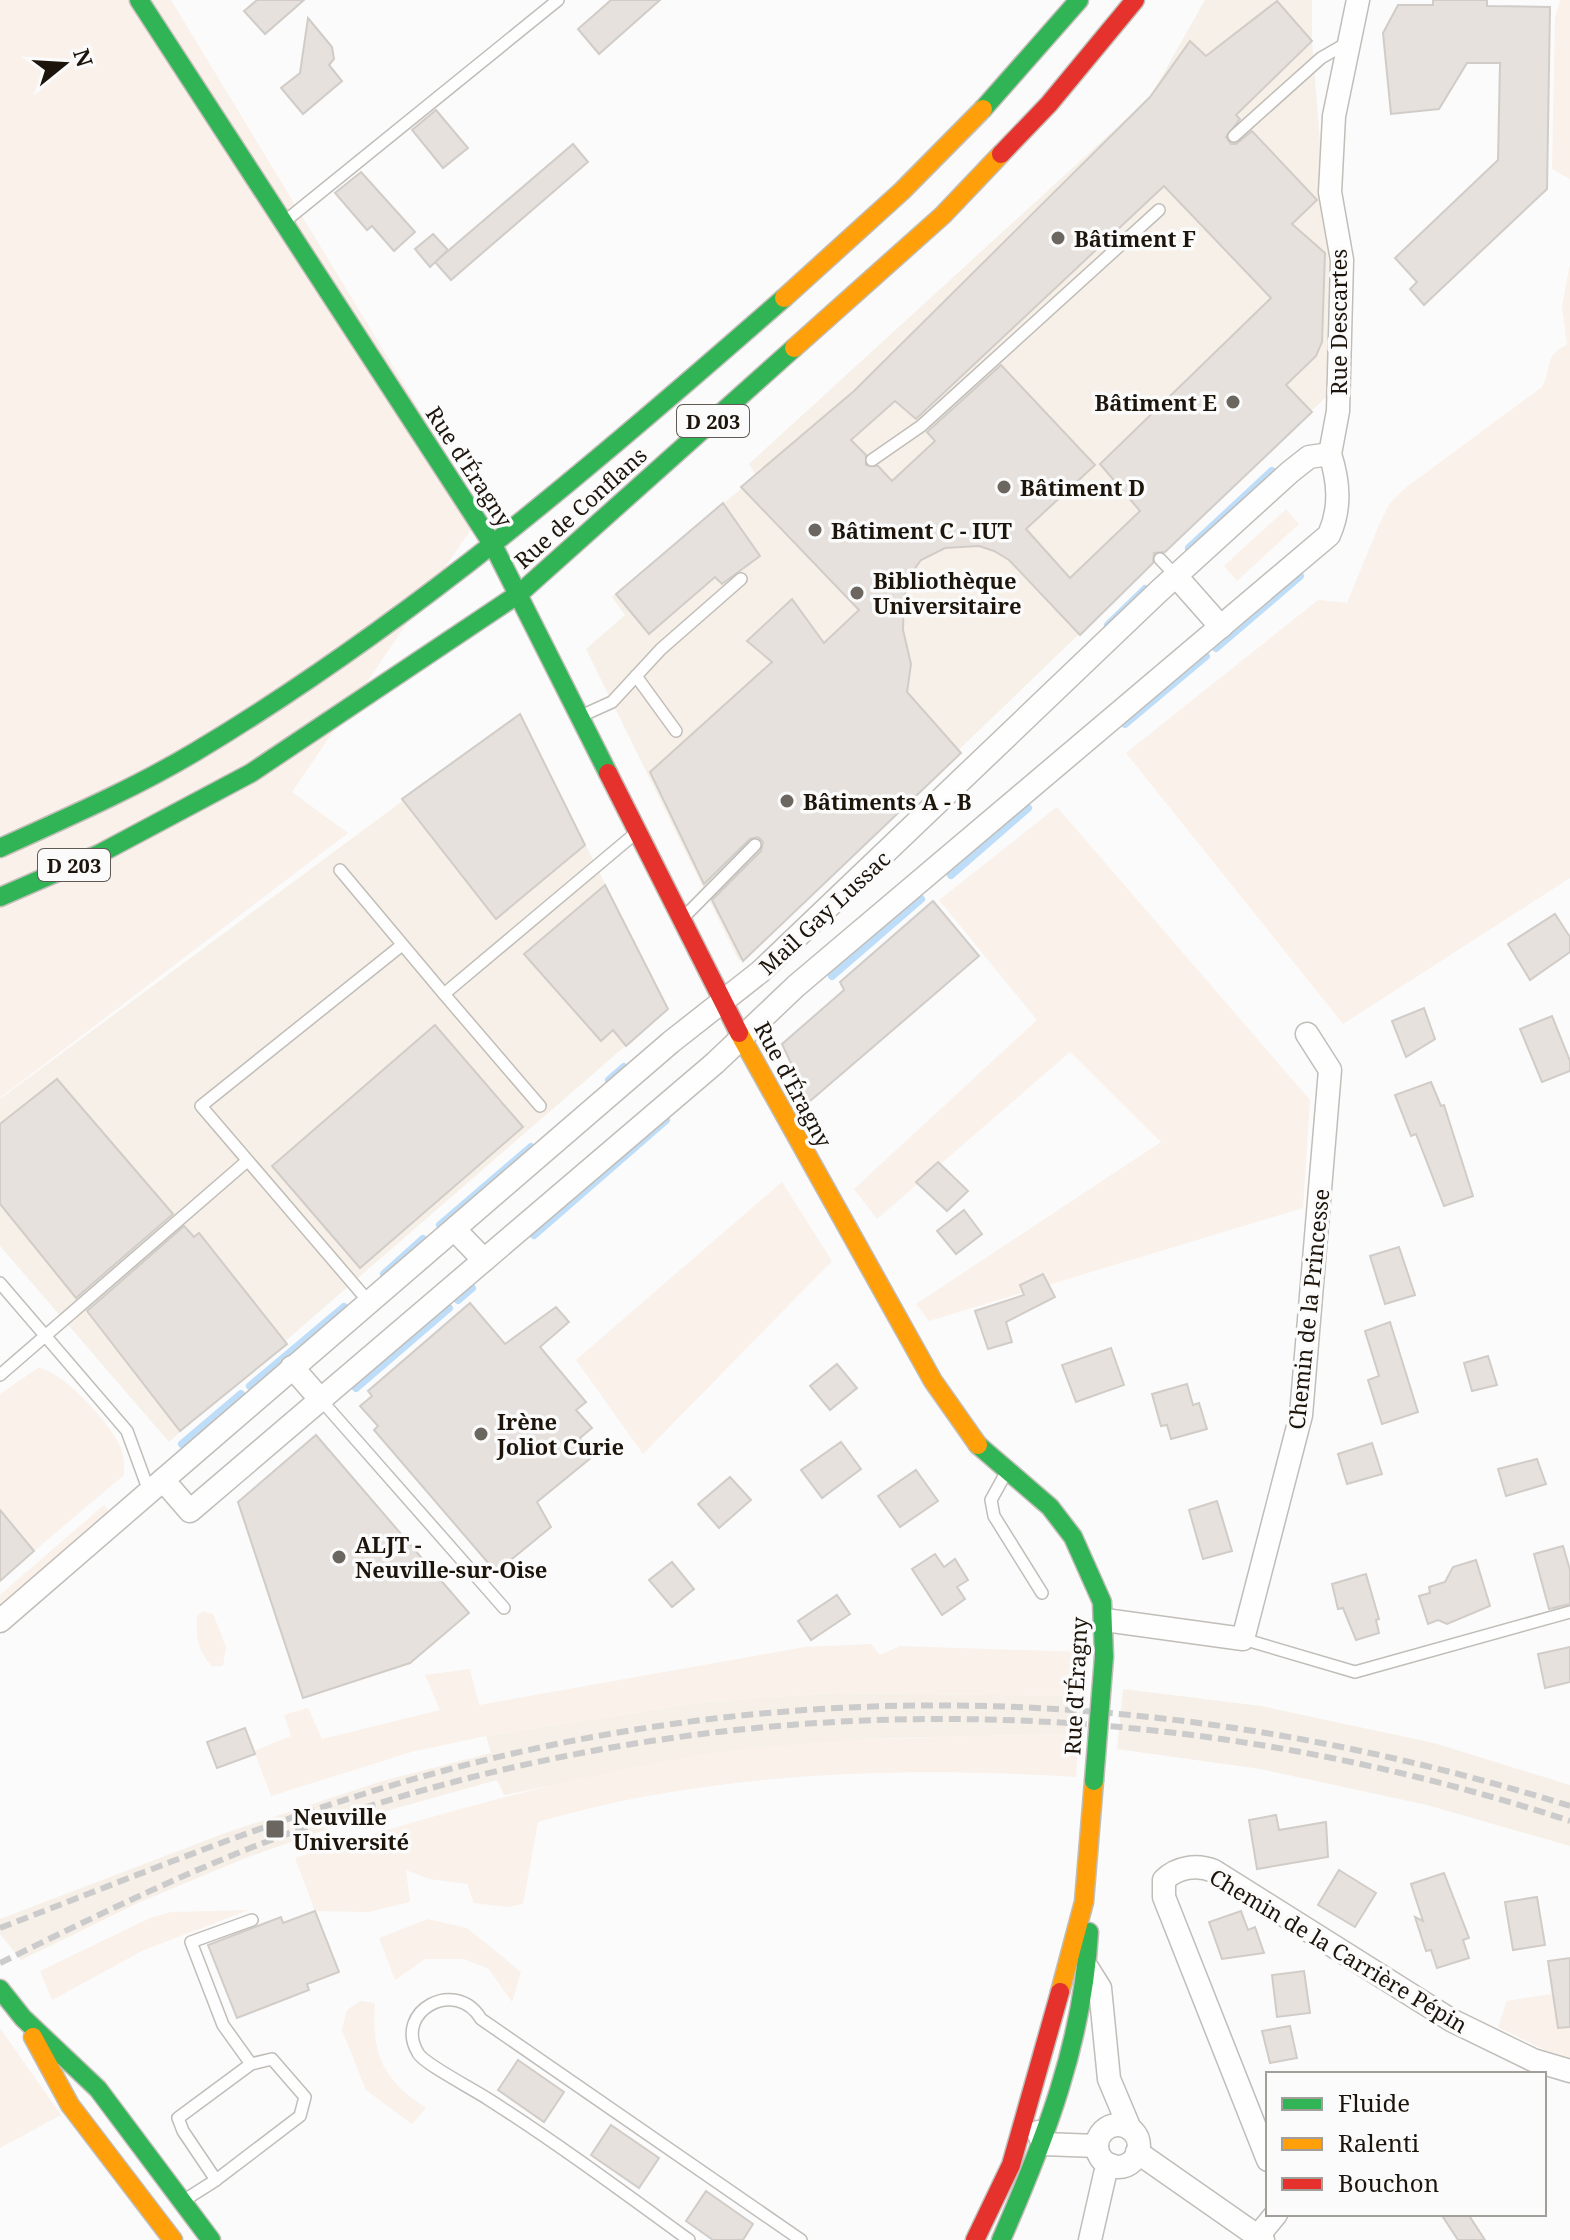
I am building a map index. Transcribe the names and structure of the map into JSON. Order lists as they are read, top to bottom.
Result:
{
  "streets": {
    "main road": ["D 203", "Rue d'Éragny", "Rue de Conflans"],
    "street": [
      "Rue Descartes",
      "Mail Gay Lussac",
      "Chemin de la Princesse",
      "Chemin de la Carrière Pépin"
    ]
  },
  "crossings": [
    ["Rue Descartes", "Mail Gay Lussac"],
    ["Rue d'Éragny", "Rue de Conflans"],
    ["Rue d'Éragny", "Mail Gay Lussac"]
  ],
  "places": {
    "other": [
      "Bâtiment F",
      "Bâtiment E",
      "Bâtiment D",
      "Bâtiment C - IUT",
      "Bibliothèque Universitaire",
      "Bâtiments A - B",
      "Irène Joliot Curie",
      "ALJT - Neuville-sur-Oise"
    ],
    "transit": ["Neuville Université"]
  },
  "legend": ["Fluide", "Ralenti", "Bouchon"],
  "north": "right"
}
